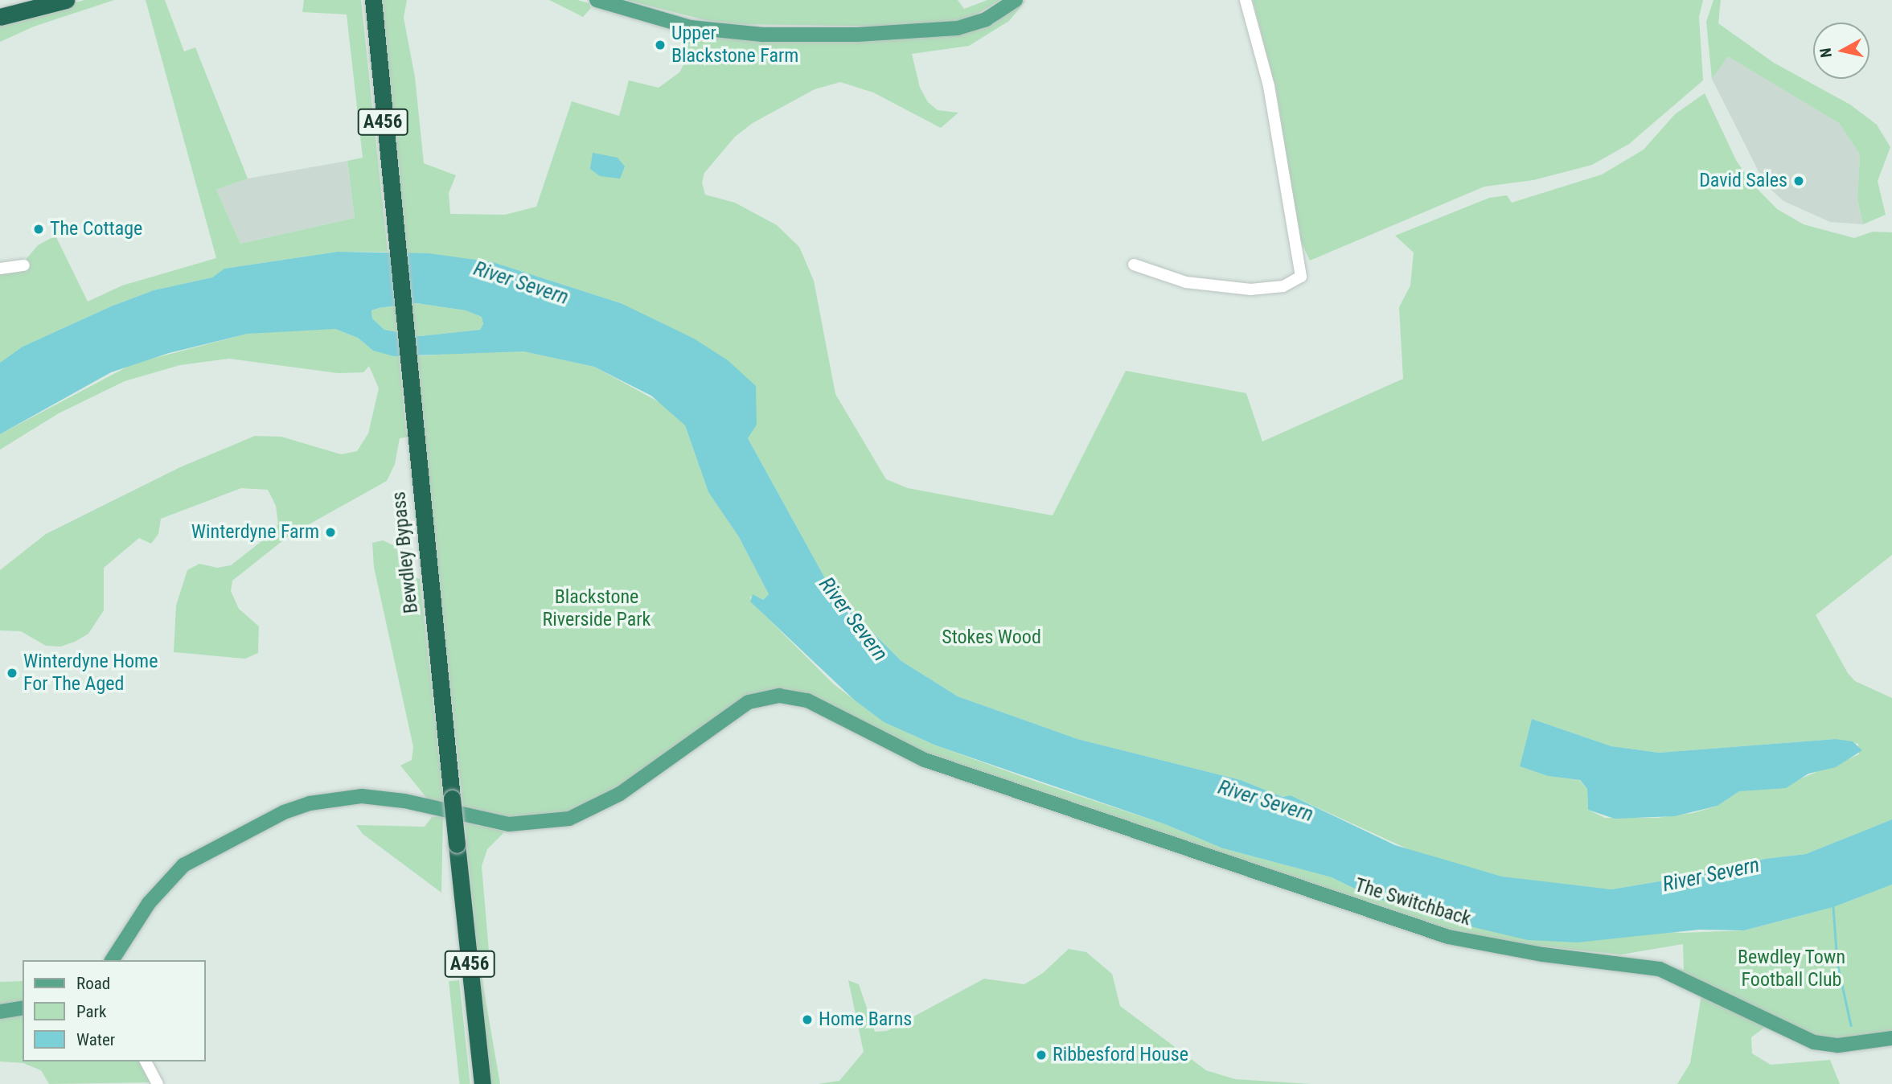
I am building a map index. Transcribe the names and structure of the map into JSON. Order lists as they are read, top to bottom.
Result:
{
  "streets": {
    "highway": ["A456", "Bewdley Bypass"],
    "main road": ["The Switchback"]
  },
  "water": ["River Severn"],
  "parks": ["Blackstone Riverside Park", "Stokes Wood", "Bewdley Town Football Club"],
  "places": [
    "Upper Blackstone Farm",
    "David Sales",
    "The Cottage",
    "Winterdyne Farm",
    "Winterdyne Home For The Aged",
    "Home Barns",
    "Ribbesford House"
  ],
  "legend": ["Road", "Park", "Water"],
  "north": "left"
}
